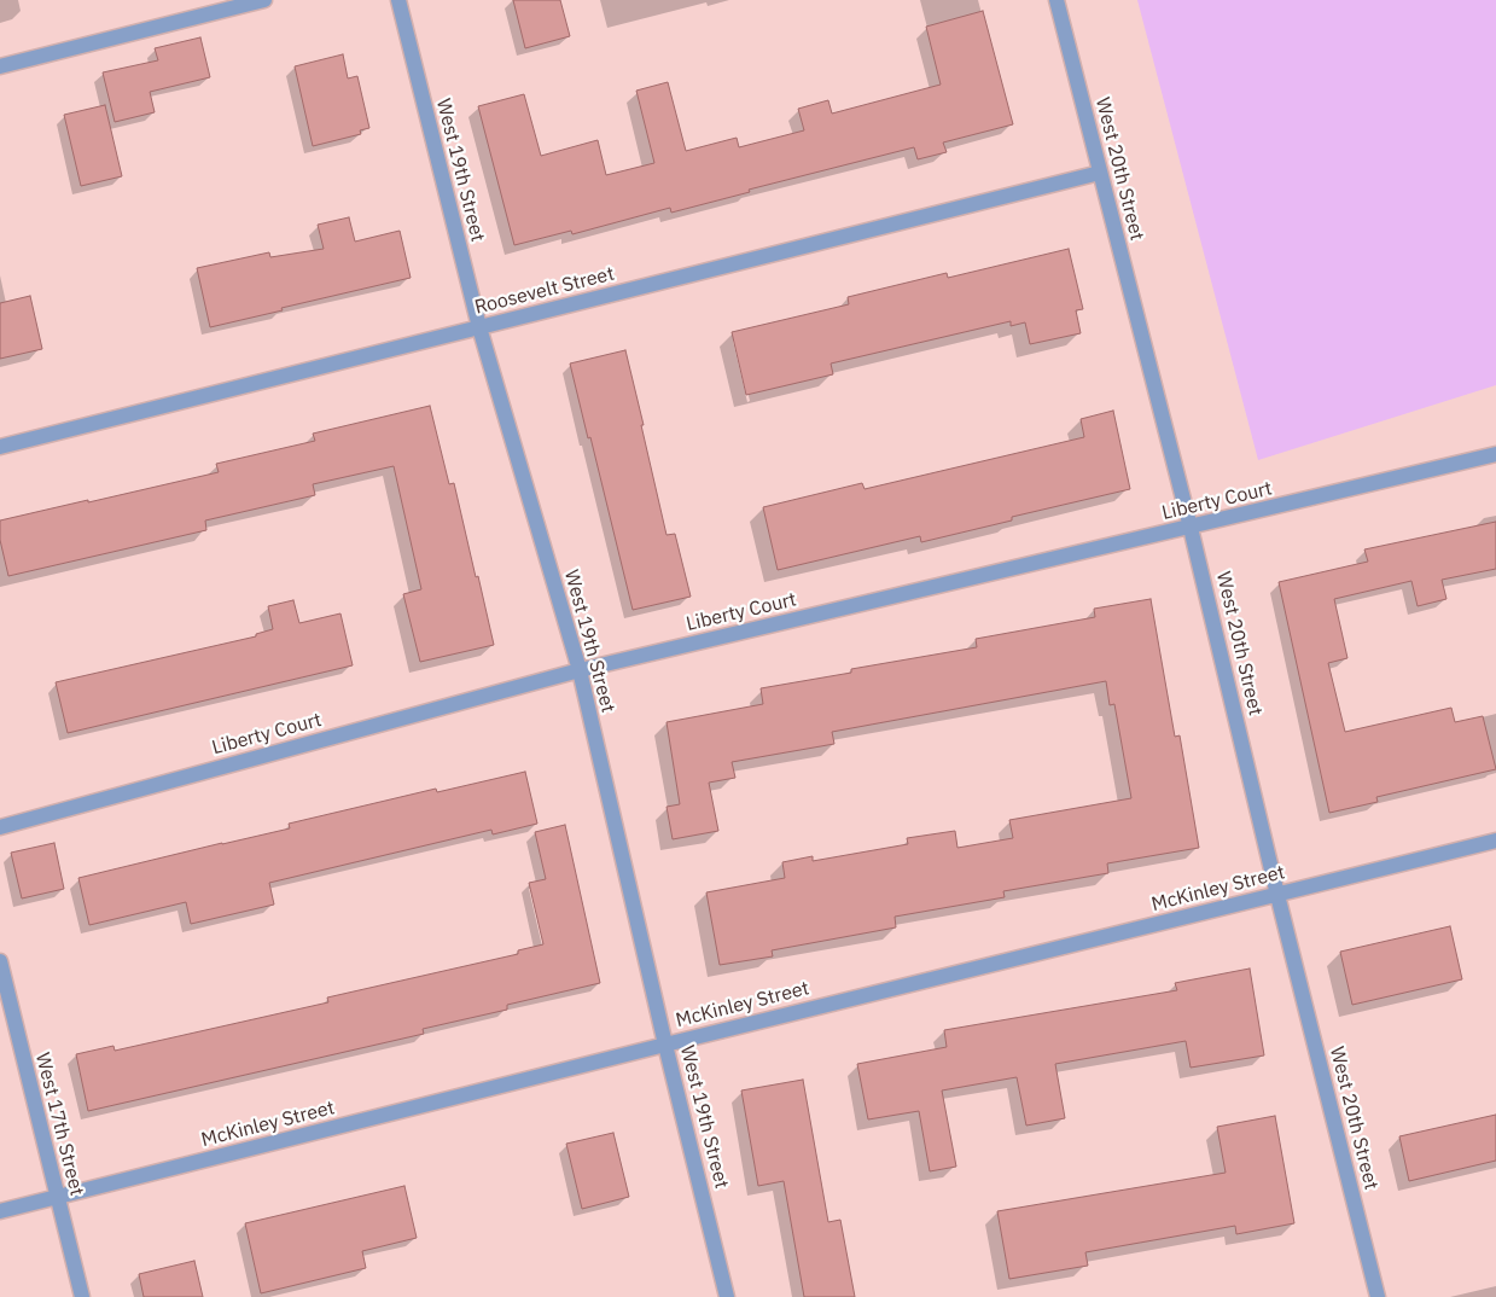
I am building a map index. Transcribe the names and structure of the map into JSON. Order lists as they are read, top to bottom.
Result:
{
  "streets": {
    "street": [
      "West 20th Street",
      "West 19th Street",
      "Roosevelt Street",
      "Liberty Court",
      "McKinley Street",
      "West 17th Street"
    ]
  },
  "crossings": [
    ["West 20th Street", "Roosevelt Street"],
    ["West 20th Street", "Liberty Court"],
    ["West 20th Street", "McKinley Street"],
    ["West 19th Street", "Roosevelt Street"],
    ["West 19th Street", "Liberty Court"],
    ["West 19th Street", "McKinley Street"],
    ["McKinley Street", "West 17th Street"]
  ]
}
